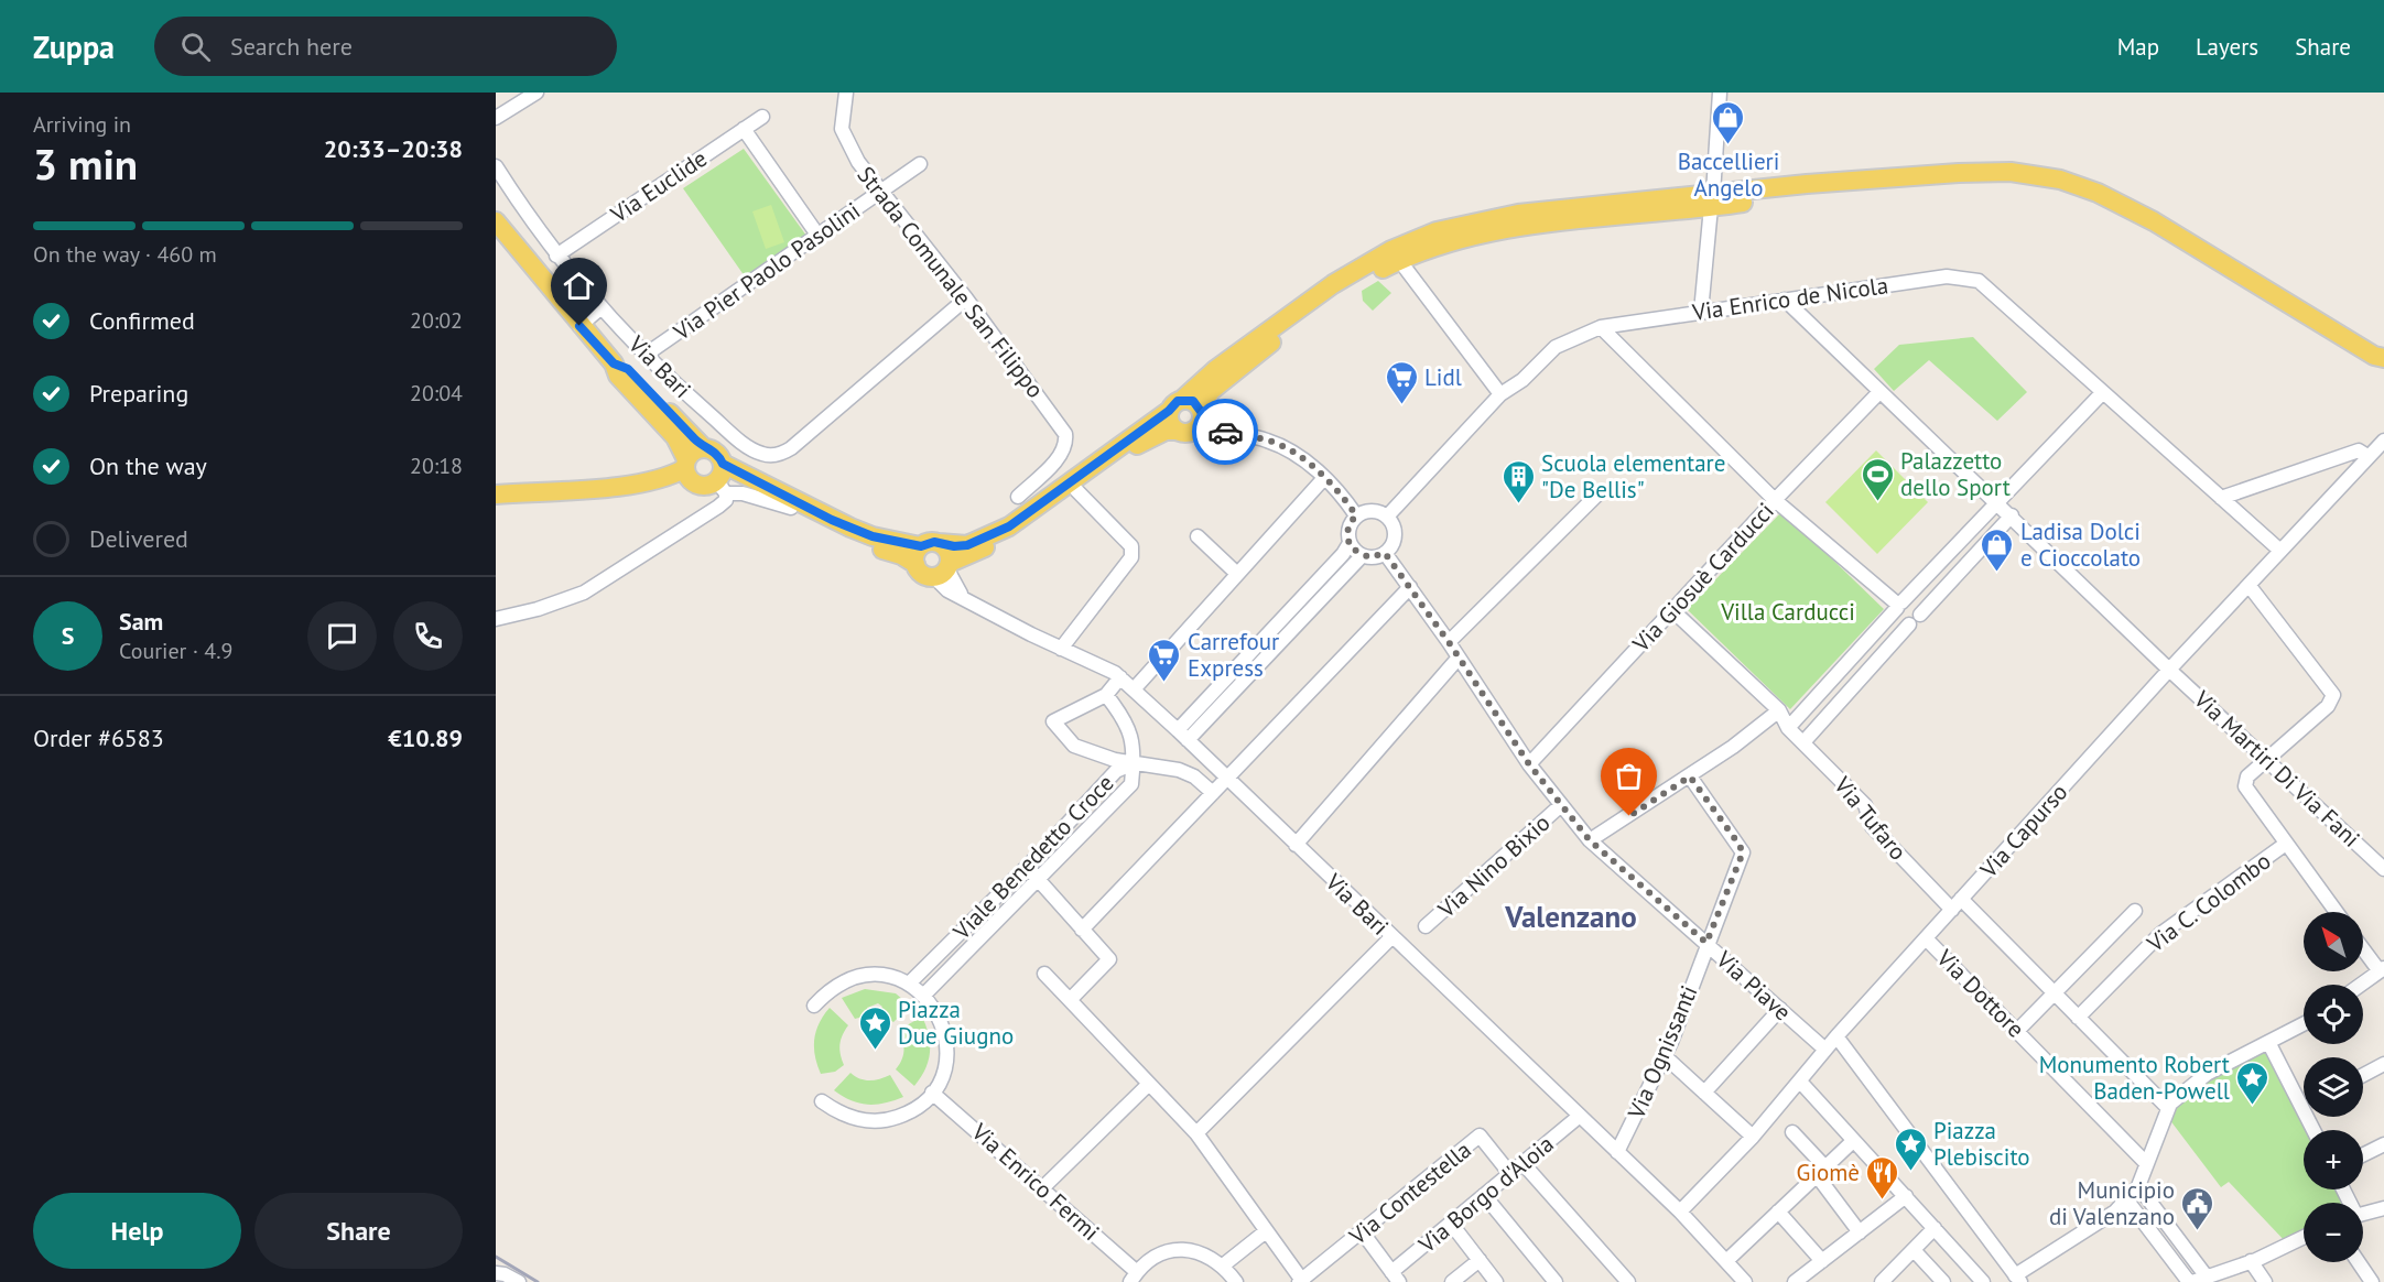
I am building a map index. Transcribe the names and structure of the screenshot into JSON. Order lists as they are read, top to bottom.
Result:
{
  "streets": {
    "main road": ["Via Bari"],
    "street": [
      "Via Euclide",
      "Via Pier Paolo Pasolini",
      "Strada Comunale San Filippo",
      "Via Enrico de Nicola",
      "Via Giosuè Carducci",
      "Via Martiri Di Via Fani",
      "Via Tufaro",
      "Via Capurso",
      "Viale Benedetto Croce",
      "Via Nino Bixio",
      "Via C. Colombo",
      "Via Piave",
      "Via Dottore",
      "Via Ognissanti",
      "Via Enrico Fermi",
      "Via Contestella",
      "Via Borgo d'Aloia"
    ]
  },
  "crossings": [
    ["Via Euclide", "Via Bari"],
    ["Via Pier Paolo Pasolini", "Strada Comunale San Filippo"],
    ["Via Pier Paolo Pasolini", "Via Bari"],
    ["Strada Comunale San Filippo", "Via Bari"],
    ["Via Enrico de Nicola", "Via Martiri Di Via Fani"],
    ["Via Enrico de Nicola", "Via Piave"],
    ["Via Bari", "Via Capurso"],
    ["Via Bari", "Via Ognissanti"],
    ["Via Bari", "Via Borgo d'Aloia"],
    ["Via Giosuè Carducci", "Via Martiri Di Via Fani"],
    ["Via Giosuè Carducci", "Via Piave"],
    ["Via Martiri Di Via Fani", "Via Capurso"],
    ["Via Tufaro", "Via Capurso"],
    ["Via Tufaro", "Via C. Colombo"],
    ["Via Capurso", "Via Piave"],
    ["Via Capurso", "Via Dottore"],
    ["Via Nino Bixio", "Via Piave"],
    ["Via Piave", "Via Ognissanti"],
    ["Via Contestella", "Via Borgo d'Aloia"]
  ],
  "districts": ["Valenzano"],
  "parks": ["Villa Carducci"],
  "places": {
    "shop": ["Baccellieri Angelo", "Ladisa Dolci e Cioccolato"],
    "supermarket": ["Lidl", "Carrefour Express"],
    "sports": ["Palazzetto dello Sport"],
    "building": ["Scuola elementare \"De Bellis\""],
    "place": ["Piazza Due Giugno", "Monumento Robert Baden-Powell", "Piazza Plebiscito"],
    "restaurant": ["Giomè"],
    "public building": ["Municipio di Valenzano"]
  },
  "north": "top left",
  "page": {
    "header": "Zuppa",
    "search": "Search here",
    "nav": ["Map", "Layers", "Share"],
    "heading": ["3 min", "Arriving in", "20:33–20:38"],
    "panel": [
      "Sam",
      "Courier · 4.9",
      "Order #6583",
      "€10.89"
    ],
    "bar": "On the way · 460 m",
    "list": [
      ["Confirmed", "20:02"],
      ["Preparing", "20:04"],
      ["On the way", "20:18"],
      "Delivered"
    ],
    "round": "S",
    "map_buttons": ["+", "−"],
    "buttons": ["Help", "Share"]
  }
}
